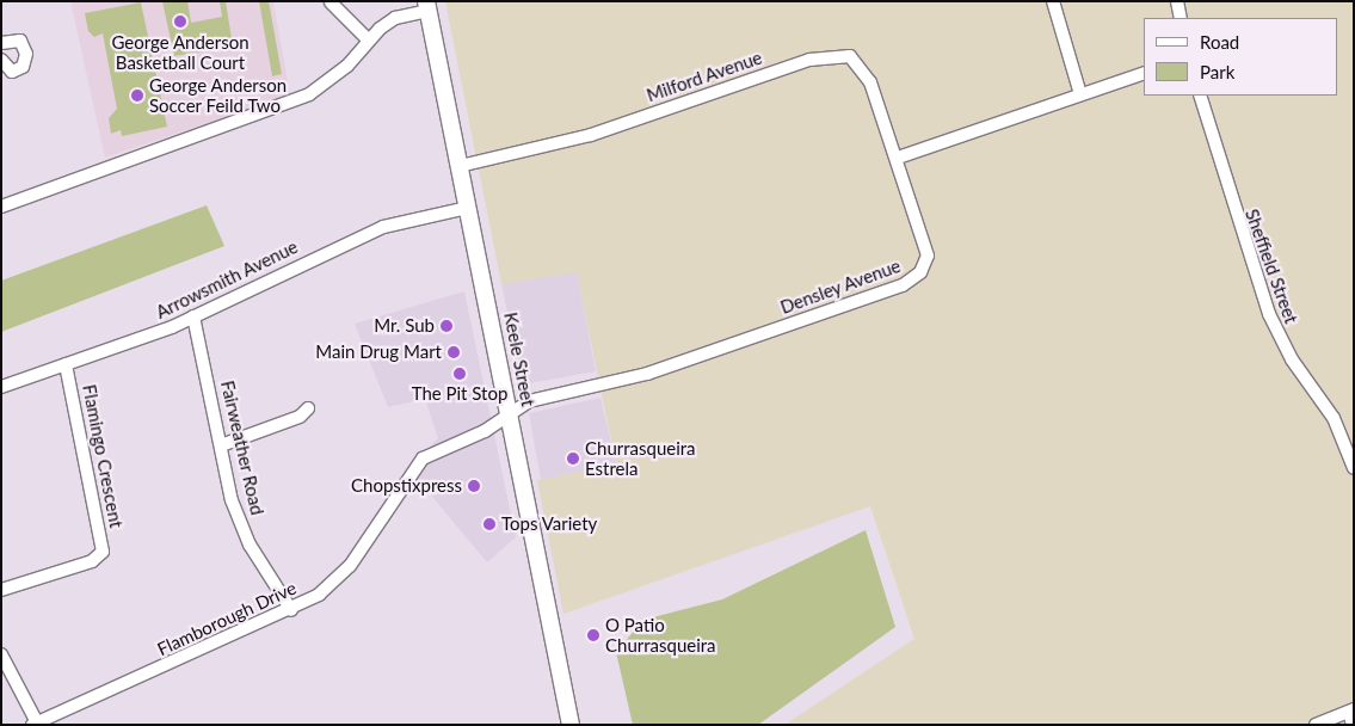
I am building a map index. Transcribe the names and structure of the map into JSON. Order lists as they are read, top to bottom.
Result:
{
  "streets": {
    "main road": ["Keele Street"],
    "street": [
      "Milford Avenue",
      "Sheffield Street",
      "Arrowsmith Avenue",
      "Densley Avenue",
      "Fairweather Road",
      "Flamingo Crescent",
      "Flamborough Drive"
    ]
  },
  "crossings": [
    ["Milford Avenue", "Densley Avenue"],
    ["Milford Avenue", "Keele Street"],
    ["Arrowsmith Avenue", "Keele Street"],
    ["Arrowsmith Avenue", "Fairweather Road"],
    ["Arrowsmith Avenue", "Flamingo Crescent"],
    ["Densley Avenue", "Keele Street"],
    ["Densley Avenue", "Flamborough Drive"],
    ["Keele Street", "Flamborough Drive"],
    ["Fairweather Road", "Flamborough Drive"]
  ],
  "places": [
    "George Anderson Basketball Court",
    "George Anderson Soccer Feild Two",
    "Mr. Sub",
    "Main Drug Mart",
    "The Pit Stop",
    "Churrasqueira Estrela",
    "Chopstixpress",
    "Tops Variety",
    "O Patio Churrasqueira"
  ],
  "legend": ["Road", "Park"]
}
